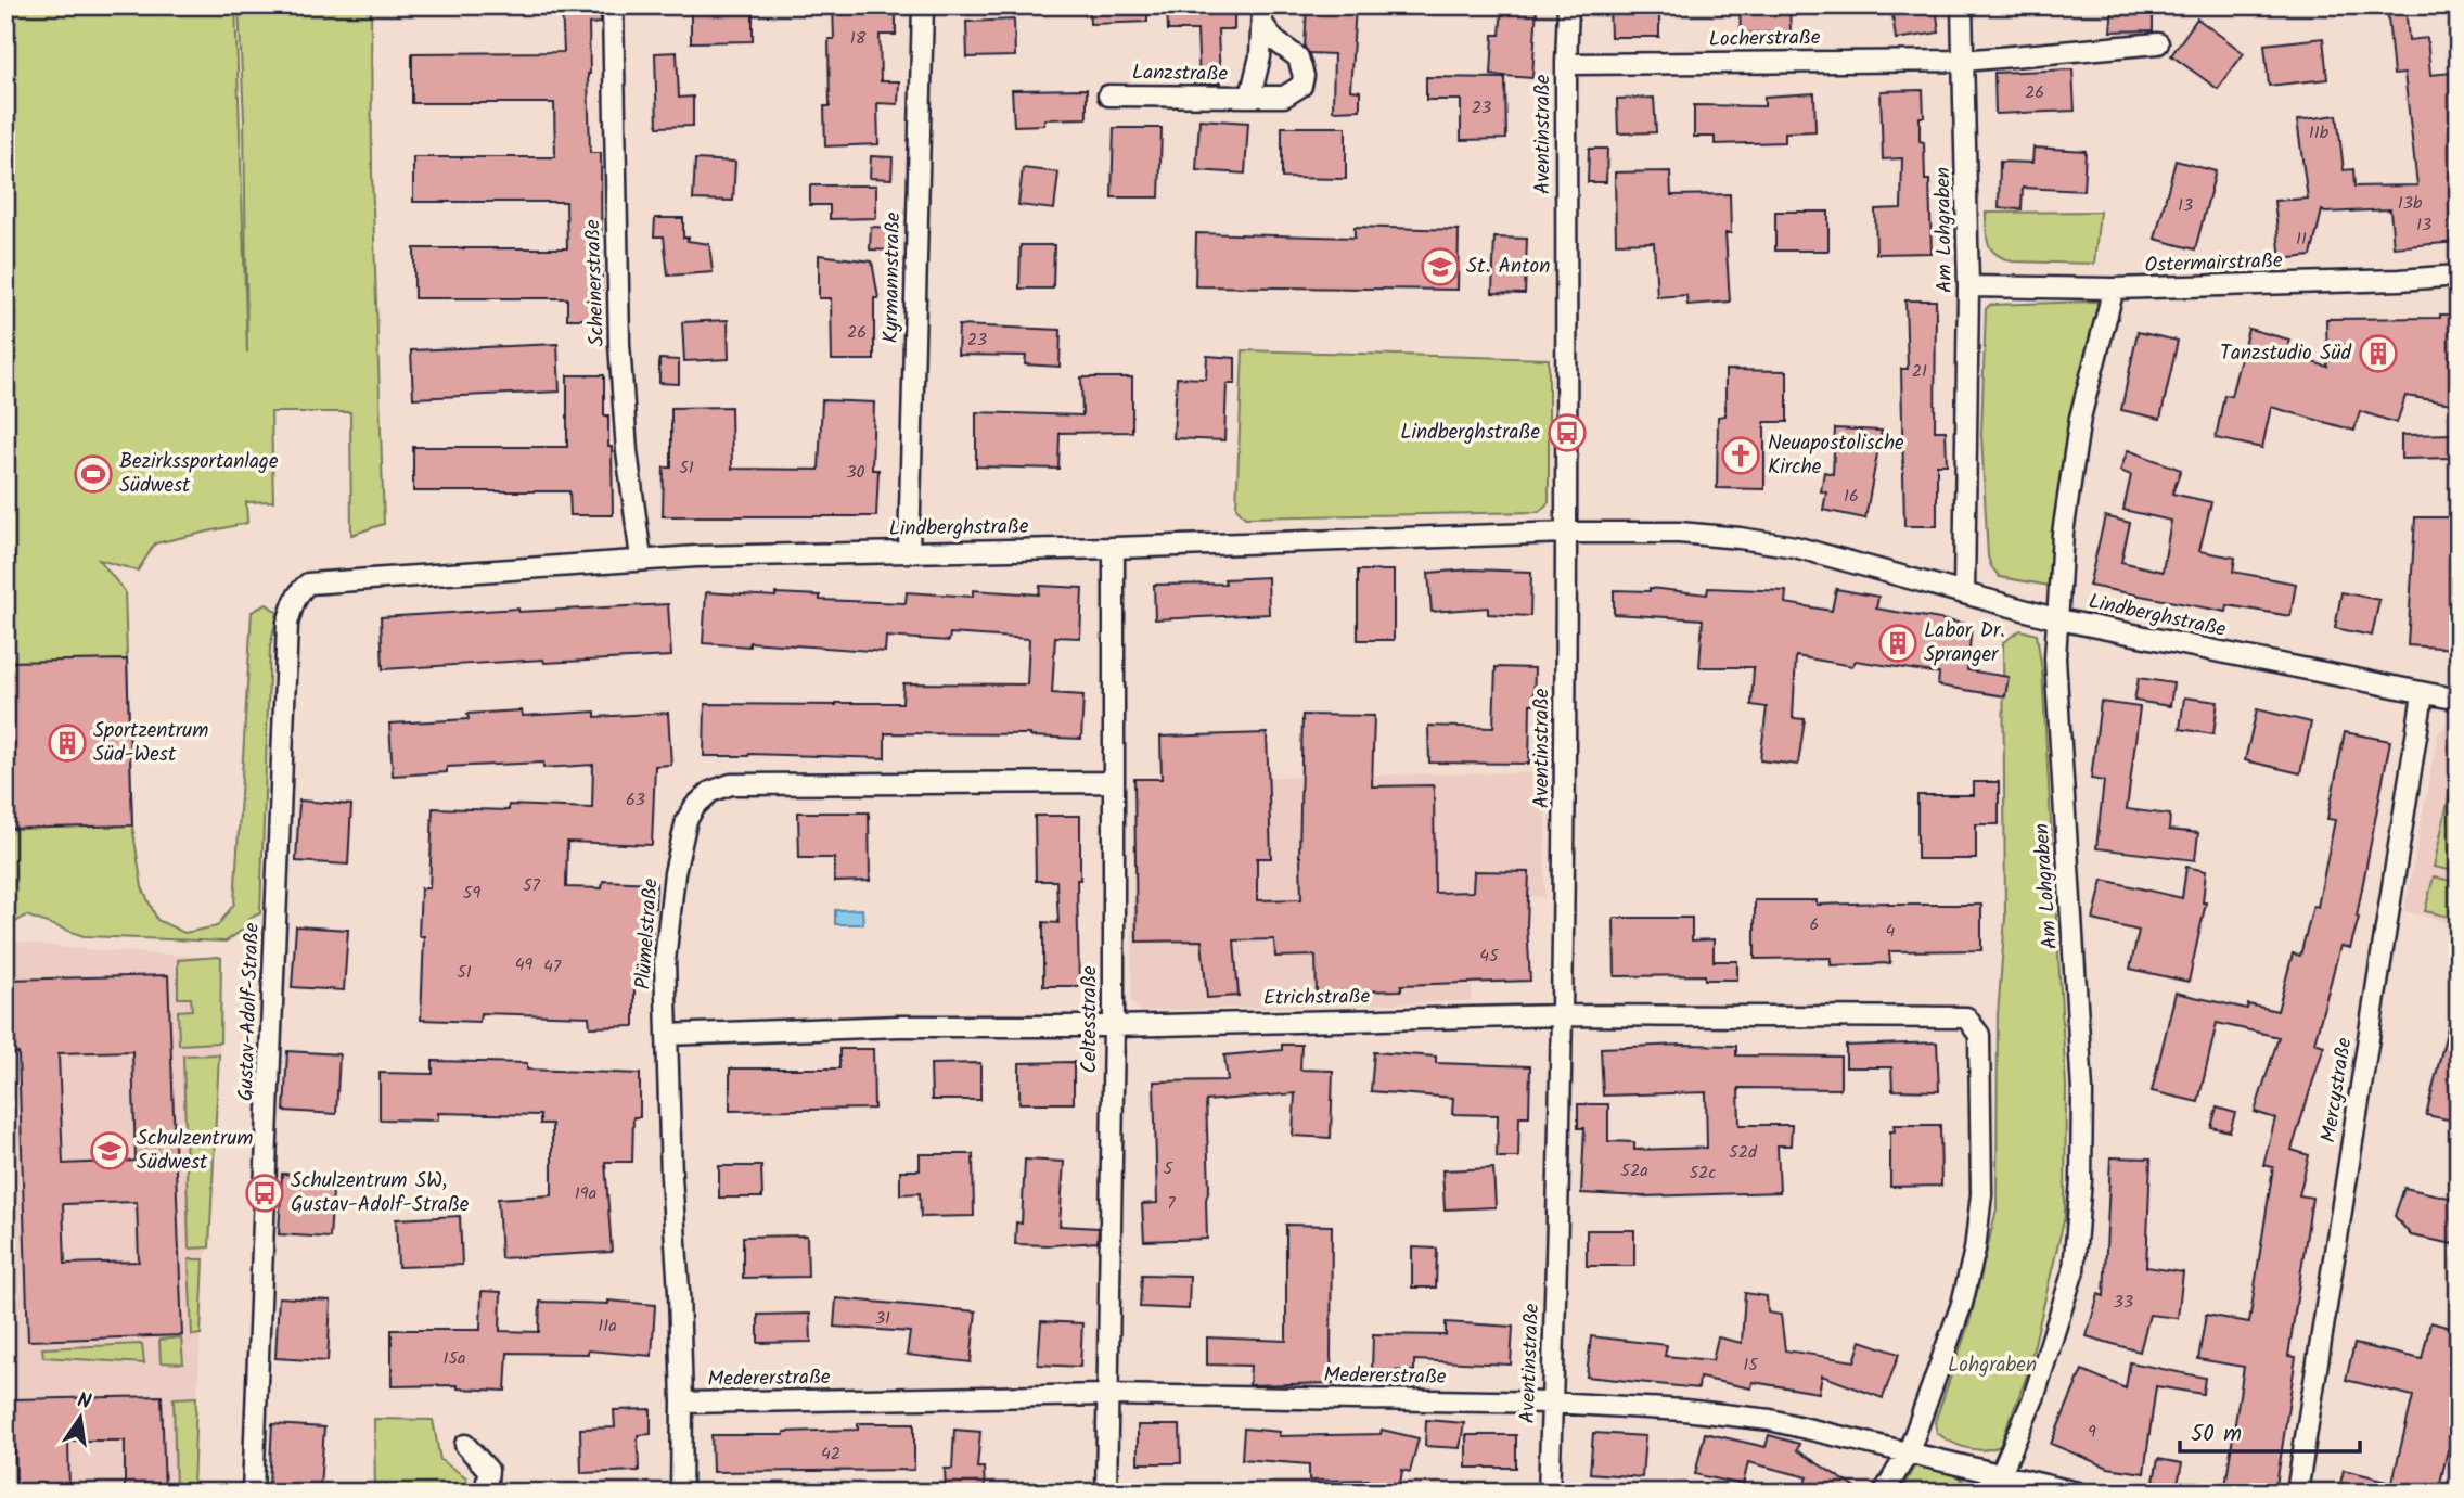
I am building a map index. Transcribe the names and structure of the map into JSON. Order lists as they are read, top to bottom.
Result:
{
  "streets": {
    "street": [
      "Locherstraße",
      "Lanzstraße",
      "Aventinstraße",
      "Am Lohgraben",
      "Ostermairstraße",
      "Kyrmannstraße",
      "Scheinerstraße",
      "Lindberghstraße",
      "Plümelstraße",
      "Etrichstraße",
      "Gustav-Adolf-Straße",
      "Celtesstraße",
      "Mercystraße",
      "Medererstraße"
    ]
  },
  "crossings": [
    ["Locherstraße", "Aventinstraße"],
    ["Locherstraße", "Am Lohgraben"],
    ["Aventinstraße", "Lindberghstraße"],
    ["Aventinstraße", "Etrichstraße"],
    ["Aventinstraße", "Medererstraße"],
    ["Am Lohgraben", "Ostermairstraße"],
    ["Am Lohgraben", "Lindberghstraße"],
    ["Am Lohgraben", "Medererstraße"],
    ["Kyrmannstraße", "Lindberghstraße"],
    ["Scheinerstraße", "Lindberghstraße"],
    ["Lindberghstraße", "Gustav-Adolf-Straße"],
    ["Lindberghstraße", "Celtesstraße"],
    ["Lindberghstraße", "Mercystraße"],
    ["Plümelstraße", "Etrichstraße"],
    ["Plümelstraße", "Celtesstraße"],
    ["Plümelstraße", "Medererstraße"],
    ["Etrichstraße", "Celtesstraße"],
    ["Etrichstraße", "Medererstraße"],
    ["Celtesstraße", "Medererstraße"]
  ],
  "parks": ["Lohgraben"],
  "places": {
    "school or university": ["St. Anton", "Schulzentrum Südwest"],
    "building": ["Tanzstudio Süd", "Labor Dr. Spranger", "Sportzentrum Süd-West"],
    "bus stop": ["Lindberghstraße", "Schulzentrum SW, Gustav-Adolf-Straße"],
    "church": ["Neuapostolische Kirche"],
    "sports": ["Bezirkssportanlage Südwest"]
  },
  "house_numbers": [
    "18",
    "26",
    "23",
    "11b",
    "13b",
    "13",
    "13",
    "11",
    "26",
    "23",
    "21",
    "51",
    "30",
    "16",
    "63",
    "57",
    "59",
    "6",
    "4",
    "45",
    "49",
    "47",
    "51",
    "52d",
    "5",
    "52a",
    "52c",
    "19a",
    "7",
    "33",
    "31",
    "11a",
    "15a",
    "15",
    "9",
    "42"
  ],
  "scale_bar": "50 m",
  "north": "top"
}
